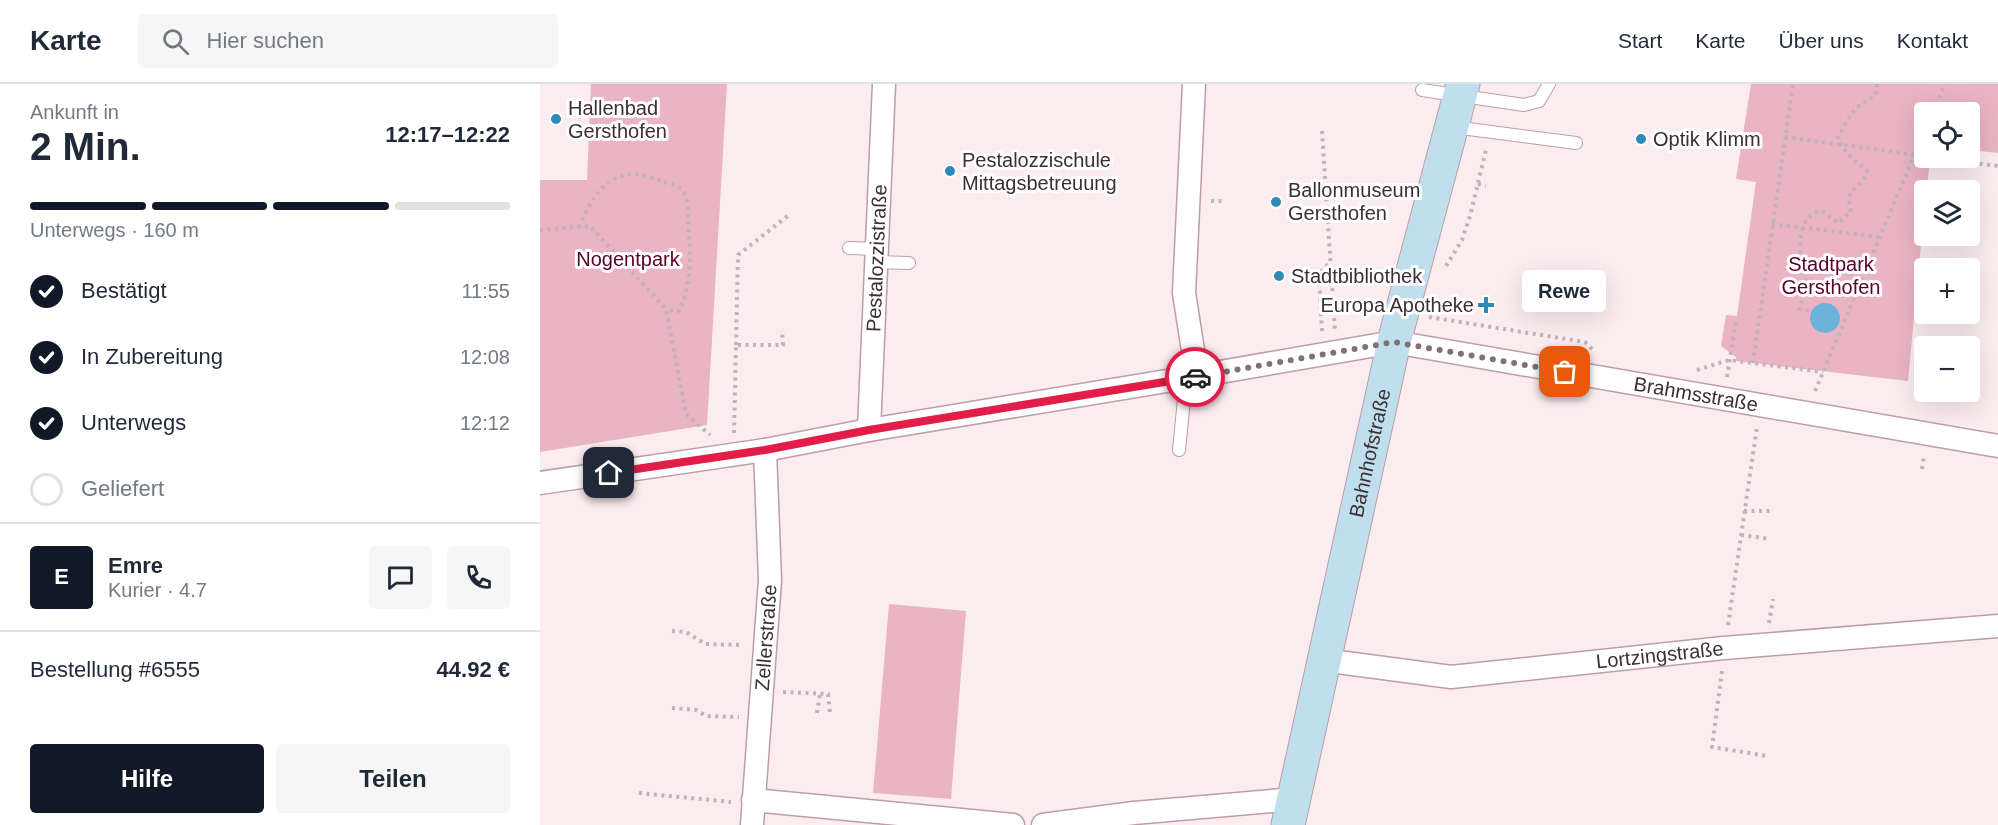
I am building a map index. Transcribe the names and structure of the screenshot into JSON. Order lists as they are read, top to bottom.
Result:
{
  "streets": {
    "main road": ["Bahnhofstraße"],
    "street": [
      "Pestalozzistraße",
      "Brahmsstraße",
      "Zellerstraße",
      "Lortzingstraße"
    ]
  },
  "crossings": [
    ["Pestalozzistraße", "Brahmsstraße"],
    ["Brahmsstraße", "Bahnhofstraße"],
    ["Brahmsstraße", "Zellerstraße"],
    ["Bahnhofstraße", "Lortzingstraße"]
  ],
  "parks": ["Nogentpark", "Stadtpark Gersthofen"],
  "places": {
    "other": [
      "Hallenbad Gersthofen",
      "Optik Klimm",
      "Pestalozzischule Mittagsbetreuung",
      "Ballonmuseum Gersthofen",
      "Stadtbibliothek",
      "Rewe"
    ],
    "health": ["Europa Apotheke"]
  },
  "page": {
    "header": "Karte",
    "search": "Hier suchen",
    "nav": [
      "Start",
      "Karte",
      "Über uns",
      "Kontakt"
    ],
    "heading": ["2 Min.", "Ankunft in", "12:17–12:22"],
    "panel": [
      "Emre",
      "Kurier · 4.7",
      "Bestellung #6555",
      "44.92 €"
    ],
    "map_buttons": ["+", "−"],
    "bar": "Unterwegs · 160 m",
    "list": [
      ["Bestätigt", "11:55"],
      ["In Zubereitung", "12:08"],
      ["Unterwegs", "12:12"],
      "Geliefert"
    ],
    "bubble": "Rewe",
    "round": "E",
    "buttons": ["Hilfe", "Teilen"]
  }
}
